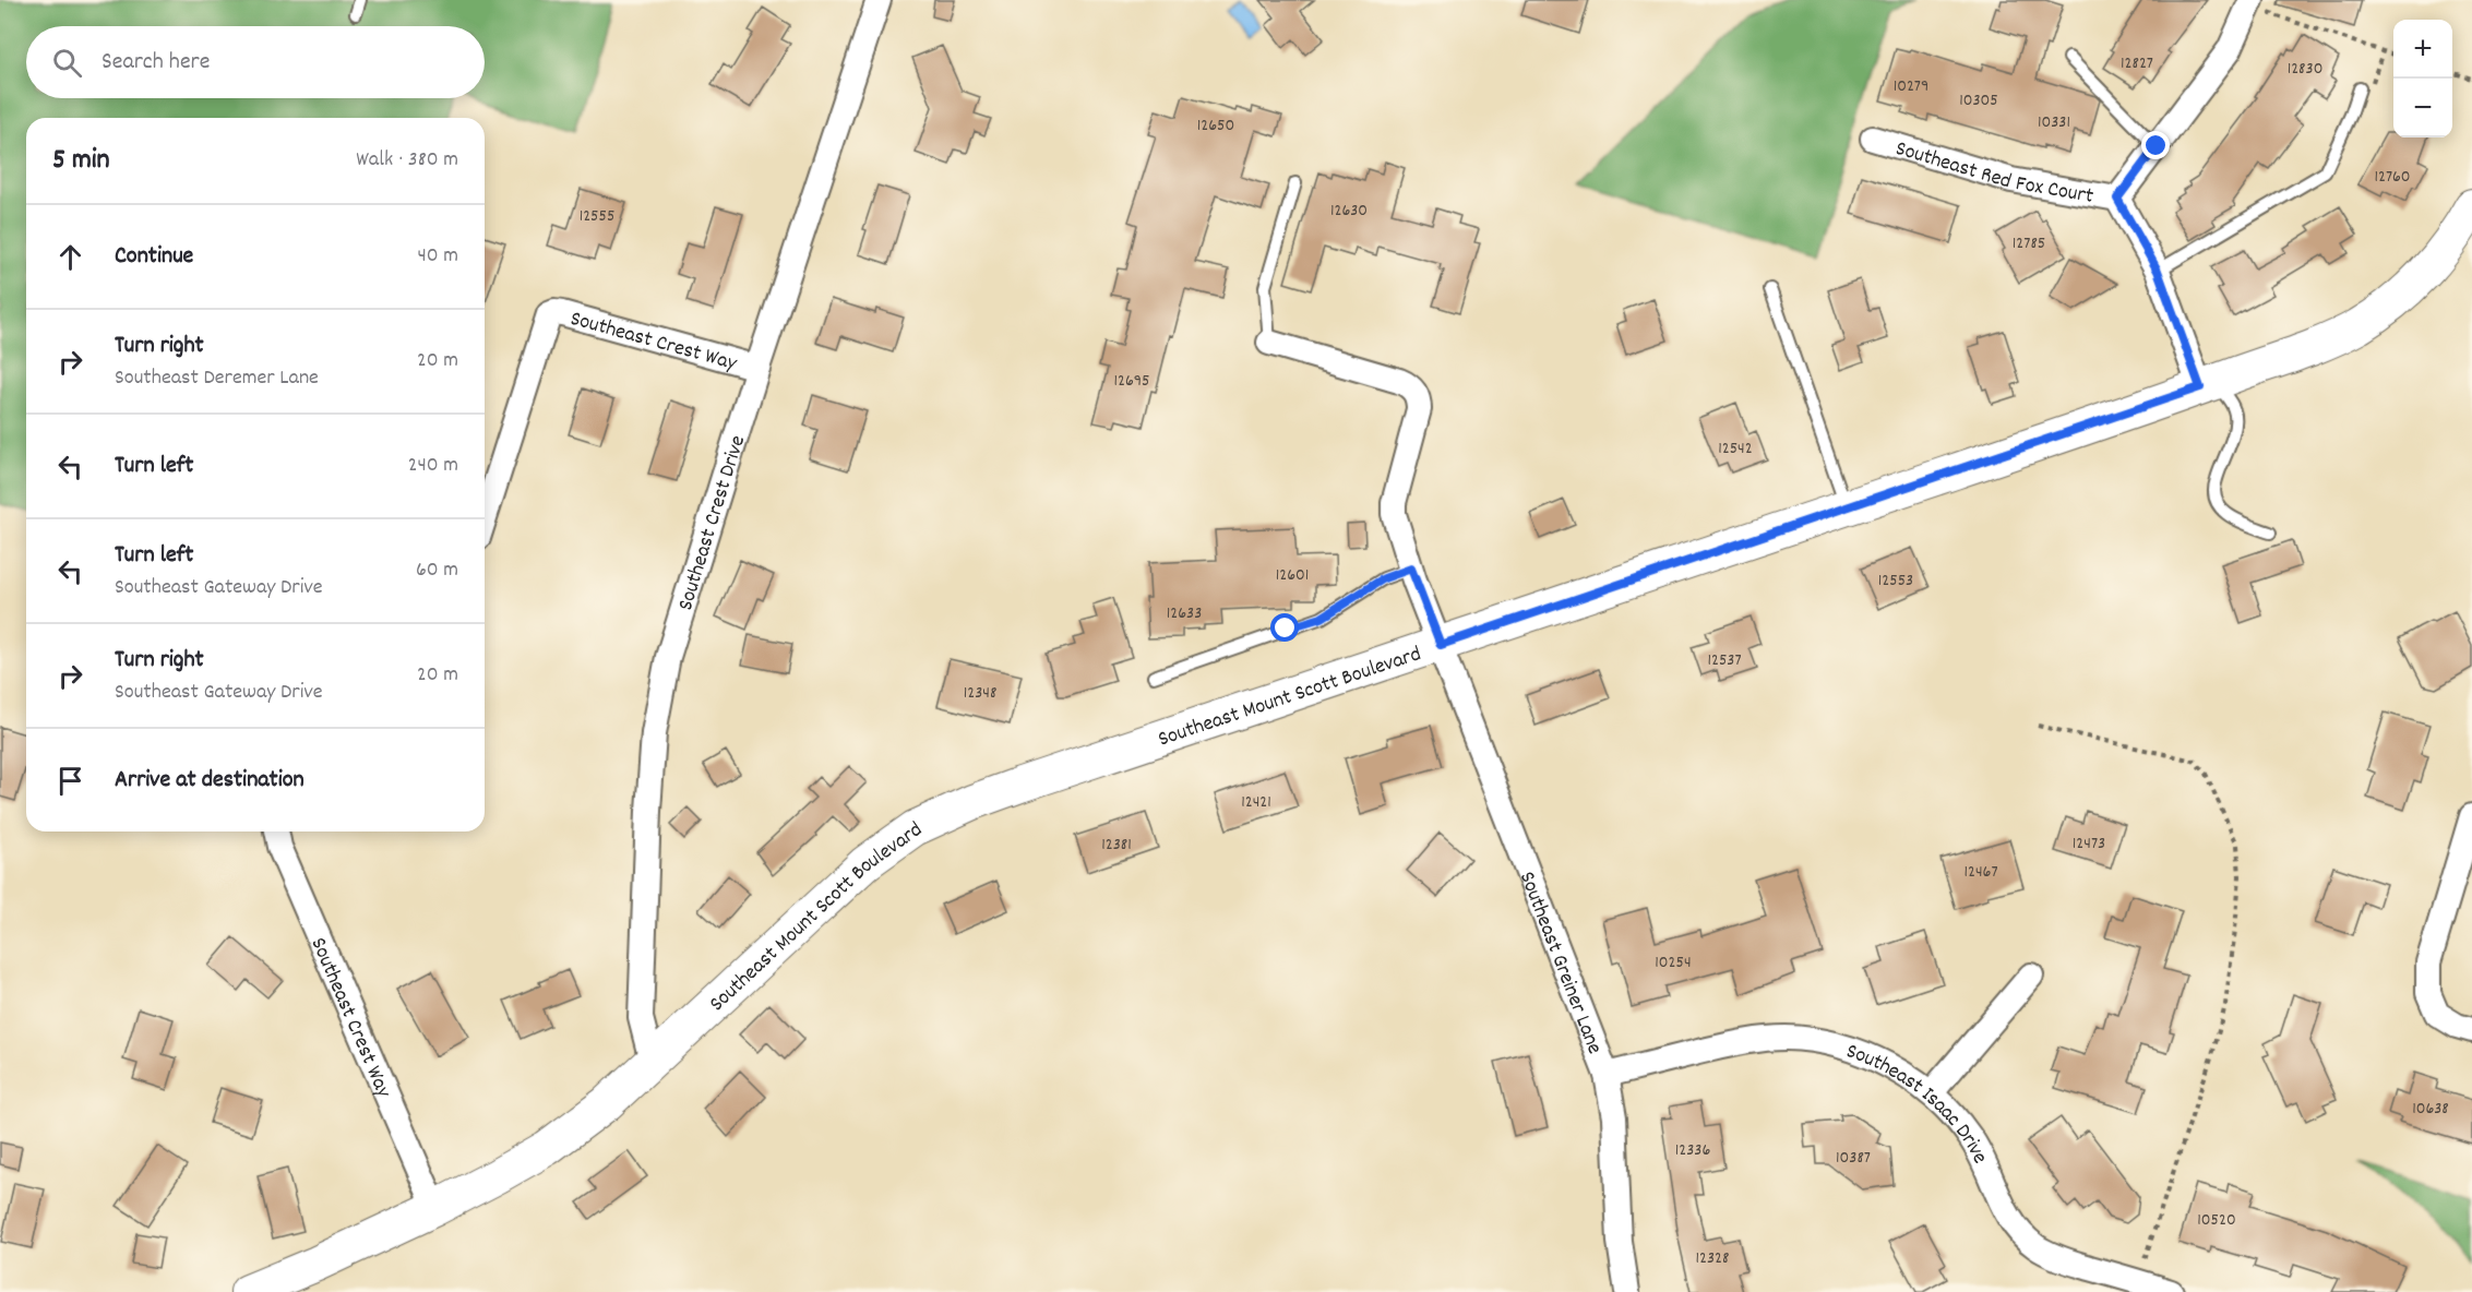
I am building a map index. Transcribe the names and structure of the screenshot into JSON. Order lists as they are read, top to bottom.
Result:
{
  "streets": {
    "main road": ["Southeast Mount Scott Boulevard"],
    "street": [
      "Southeast Red Fox Court",
      "Southeast Crest Way",
      "Southeast Crest Drive",
      "Southeast Greiner Lane",
      "Southeast Isaac Drive"
    ]
  },
  "crossings": [
    ["Southeast Crest Way", "Southeast Crest Drive"],
    ["Southeast Crest Way", "Southeast Mount Scott Boulevard"],
    ["Southeast Crest Drive", "Southeast Mount Scott Boulevard"],
    ["Southeast Mount Scott Boulevard", "Southeast Greiner Lane"],
    ["Southeast Greiner Lane", "Southeast Isaac Drive"]
  ],
  "house_numbers": [
    "12827",
    "12830",
    "10279",
    "10305",
    "10331",
    "12650",
    "12760",
    "12630",
    "12555",
    "12785",
    "12695",
    "12542",
    "12601",
    "12553",
    "12633",
    "12537",
    "12348",
    "12421",
    "12473",
    "12381",
    "12467",
    "10254",
    "10638",
    "12336",
    "10387",
    "10520",
    "12328"
  ],
  "page": {
    "map_buttons": ["+", "−"],
    "search": "Search here",
    "heading": ["5 min", "Walk · 380 m"],
    "list": [
      ["Continue", "40 m"],
      ["Turn right", "Southeast Deremer Lane", "20 m"],
      ["Turn left", "240 m"],
      ["Turn left", "Southeast Gateway Drive", "60 m"],
      ["Turn right", "Southeast Gateway Drive", "20 m"],
      "Arrive at destination"
    ]
  }
}
